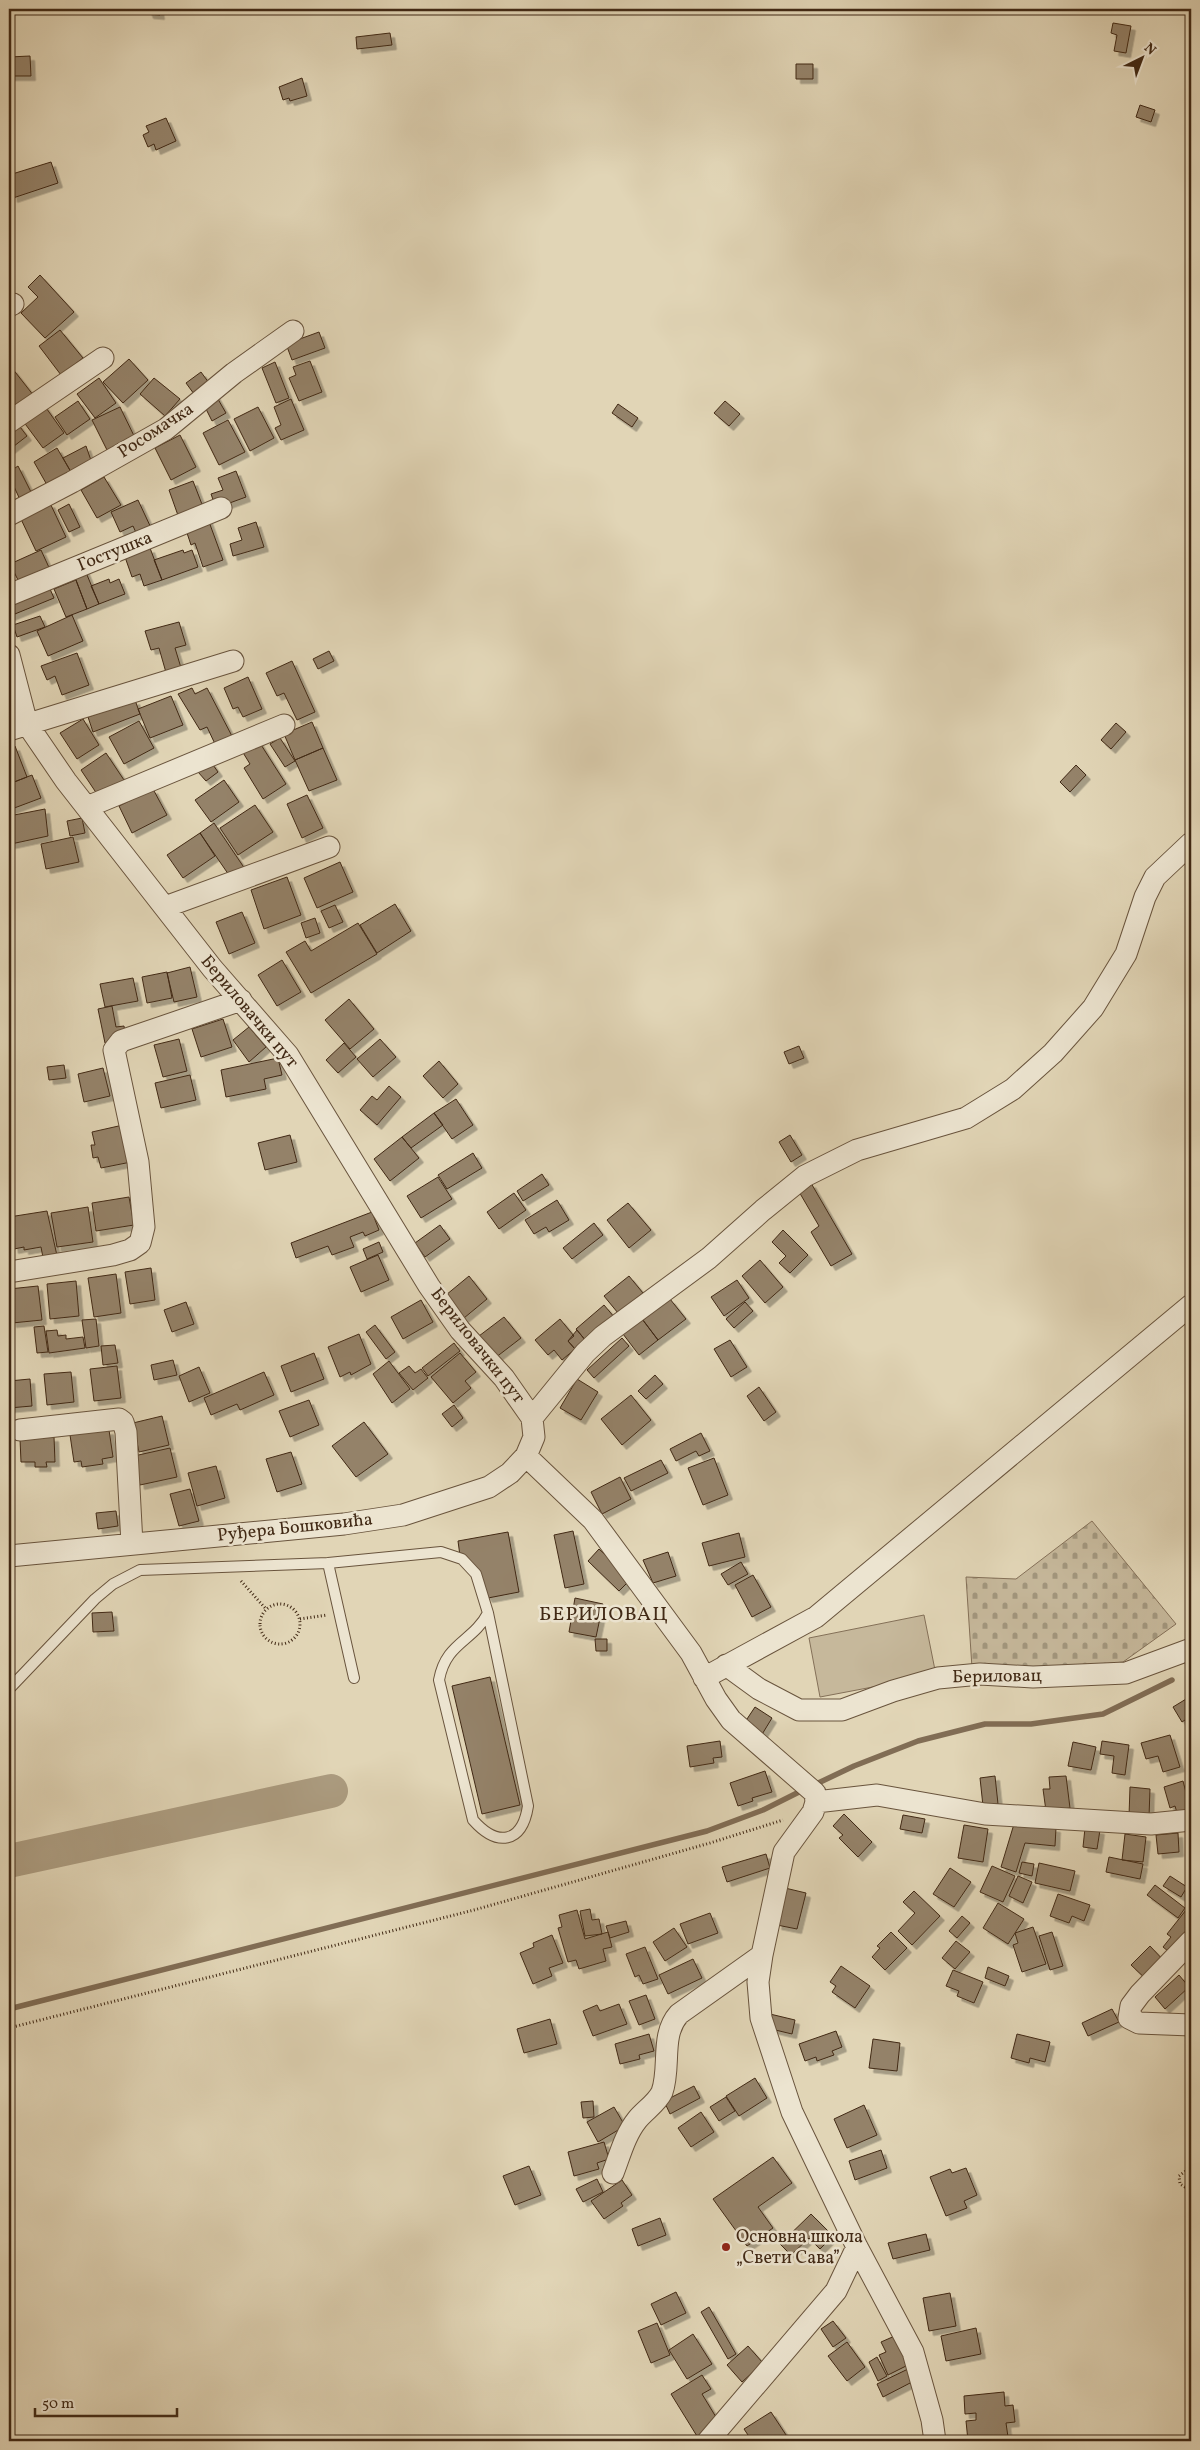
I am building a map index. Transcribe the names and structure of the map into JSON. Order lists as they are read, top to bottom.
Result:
{
  "streets": {
    "street": [
      "Росомачка",
      "Гостушка",
      "Бериловачки пут",
      "Руђера Бошковића",
      "Бериловац"
    ]
  },
  "crossings": [
    ["Бериловачки пут", "Руђера Бошковића"]
  ],
  "districts": ["БЕРИЛОВАЦ"],
  "places": ["Основна школа „Свети Сава”"],
  "scale_bar": "50 m",
  "north": "top right"
}
